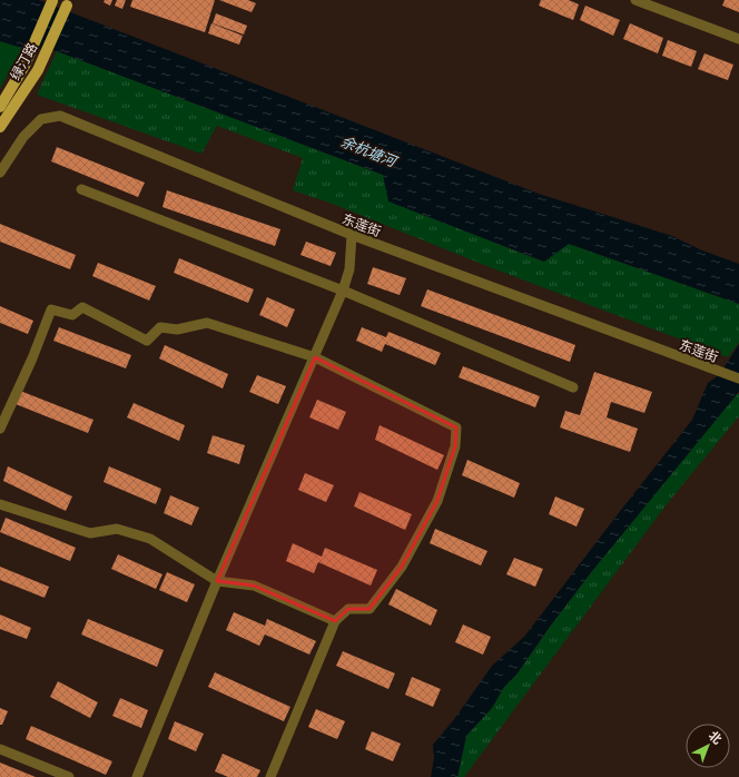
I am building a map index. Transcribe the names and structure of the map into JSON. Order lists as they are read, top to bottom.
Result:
{
  "streets": {
    "main road": ["绿汀路"],
    "street": ["东莲街"]
  },
  "water": ["余杭塘河"],
  "north": "top right"
}
